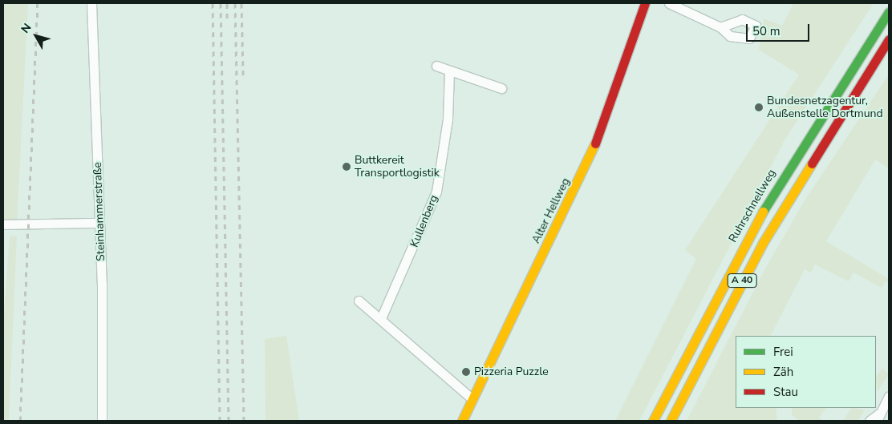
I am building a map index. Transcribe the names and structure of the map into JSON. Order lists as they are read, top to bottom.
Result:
{
  "streets": {
    "main road": ["Ruhrschnellweg", "Alter Hellweg", "A 40"],
    "street": ["Steinhammerstraße", "Kullenberg"]
  },
  "places": ["Bundesnetzagentur, Außenstelle Dortmund", "Buttkereit Transportlogistik", "Pizzeria Puzzle"],
  "legend": ["Frei", "Zäh", "Stau"],
  "scale_bar": "50 m",
  "north": "top left"
}
